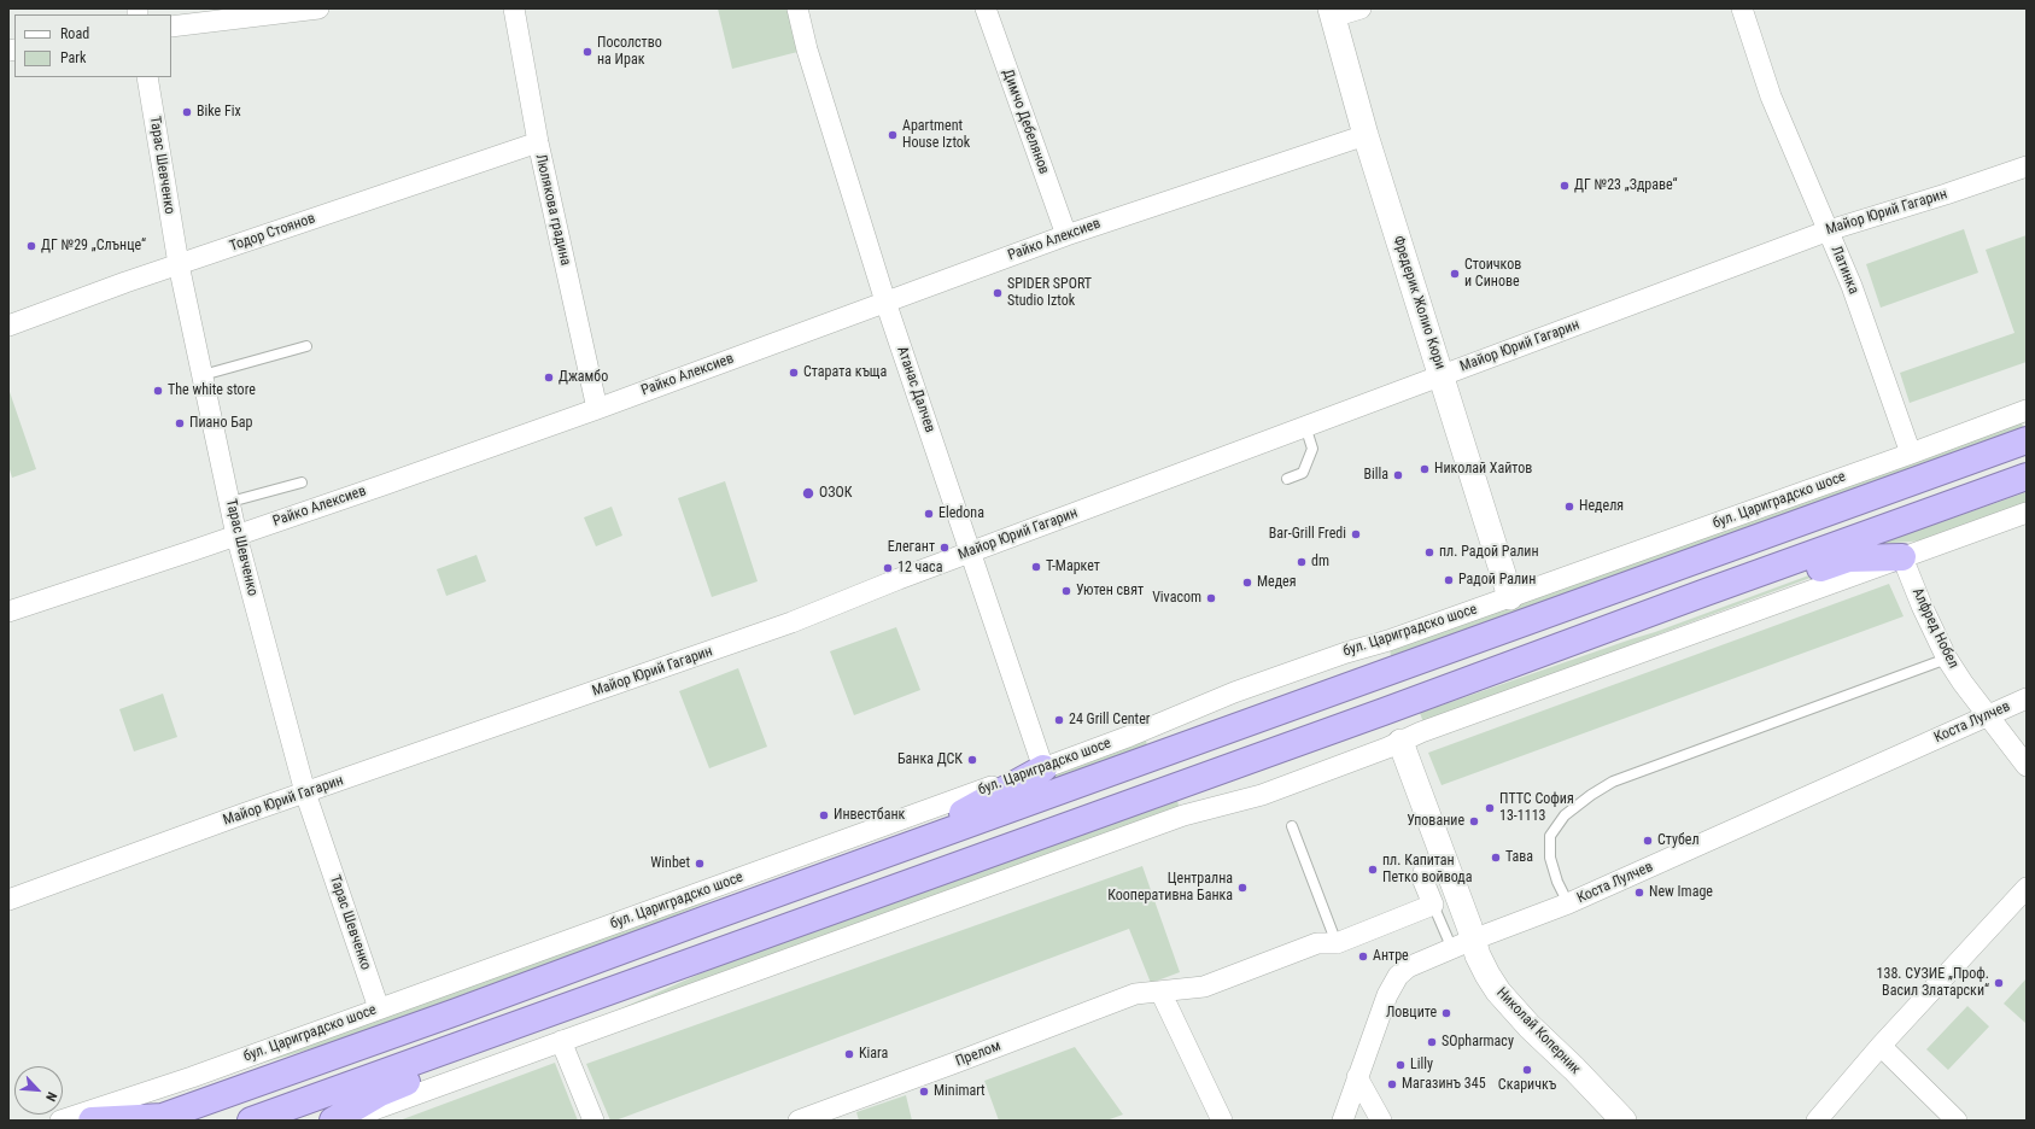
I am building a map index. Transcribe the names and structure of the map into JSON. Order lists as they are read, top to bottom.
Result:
{
  "streets": {
    "highway": ["бул. Цариградско шосе"],
    "street": [
      "Димчо Дебелянов",
      "Тарас Шевченко",
      "Люлякова градина",
      "Майор Юрий Гагарин",
      "Тодор Стоянов",
      "Райко Алексиев",
      "Латинка",
      "Фредерик Жолио Кюри",
      "Атанас Далчев",
      "Алфред Нобел",
      "Коста Лулчев",
      "Николай Коперник",
      "Прелом"
    ]
  },
  "crossings": [
    ["Димчо Дебелянов", "Райко Алексиев"],
    ["Тарас Шевченко", "Майор Юрий Гагарин"],
    ["Тарас Шевченко", "Тодор Стоянов"],
    ["Тарас Шевченко", "Райко Алексиев"],
    ["Тарас Шевченко", "бул. Цариградско шосе"],
    ["Люлякова градина", "Тодор Стоянов"],
    ["Люлякова градина", "Райко Алексиев"],
    ["Майор Юрий Гагарин", "Латинка"],
    ["Майор Юрий Гагарин", "Фредерик Жолио Кюри"],
    ["Майор Юрий Гагарин", "Атанас Далчев"],
    ["Райко Алексиев", "Фредерик Жолио Кюри"],
    ["Райко Алексиев", "Атанас Далчев"],
    ["Латинка", "бул. Цариградско шосе"],
    ["Фредерик Жолио Кюри", "бул. Цариградско шосе"],
    ["Атанас Далчев", "бул. Цариградско шосе"],
    ["Алфред Нобел", "Коста Лулчев"],
    ["Коста Лулчев", "Николай Коперник"]
  ],
  "places": [
    "Посолство на Ирак",
    "Bike Fix",
    "Apartment House Iztok",
    "ДГ №23 „Здраве“",
    "ДГ №29 „Слънце“",
    "Стоичков и Синове",
    "SPIDER SPORT Studio Iztok",
    "Старата къща",
    "Джамбо",
    "The white store",
    "Пиано Бар",
    "Николай Хайтов",
    "Billa",
    "ОЗОК",
    "Неделя",
    "Eledona",
    "Bar-Grill Fredi",
    "Елегант",
    "пл. Радой Ралин",
    "dm",
    "Т-Маркет",
    "12 часа",
    "Радой Ралин",
    "Медея",
    "Уютен свят",
    "Vivacom",
    "24 Grill Center",
    "Банка ДСК",
    "ПТТС София 13-1113",
    "Инвестбанк",
    "Упование",
    "Стубел",
    "Тава",
    "Winbet",
    "пл. Капитан Петко войвода",
    "Централна Кооперативна Банка",
    "New Image",
    "Антре",
    "138. СУЗИЕ „Проф. Васил Златарски“",
    "Ловците",
    "SOpharmacy",
    "Kiara",
    "Lilly",
    "Скаричкъ",
    "Магазинъ 345",
    "Minimart"
  ],
  "legend": ["Road", "Park"],
  "north": "bottom right"
}
